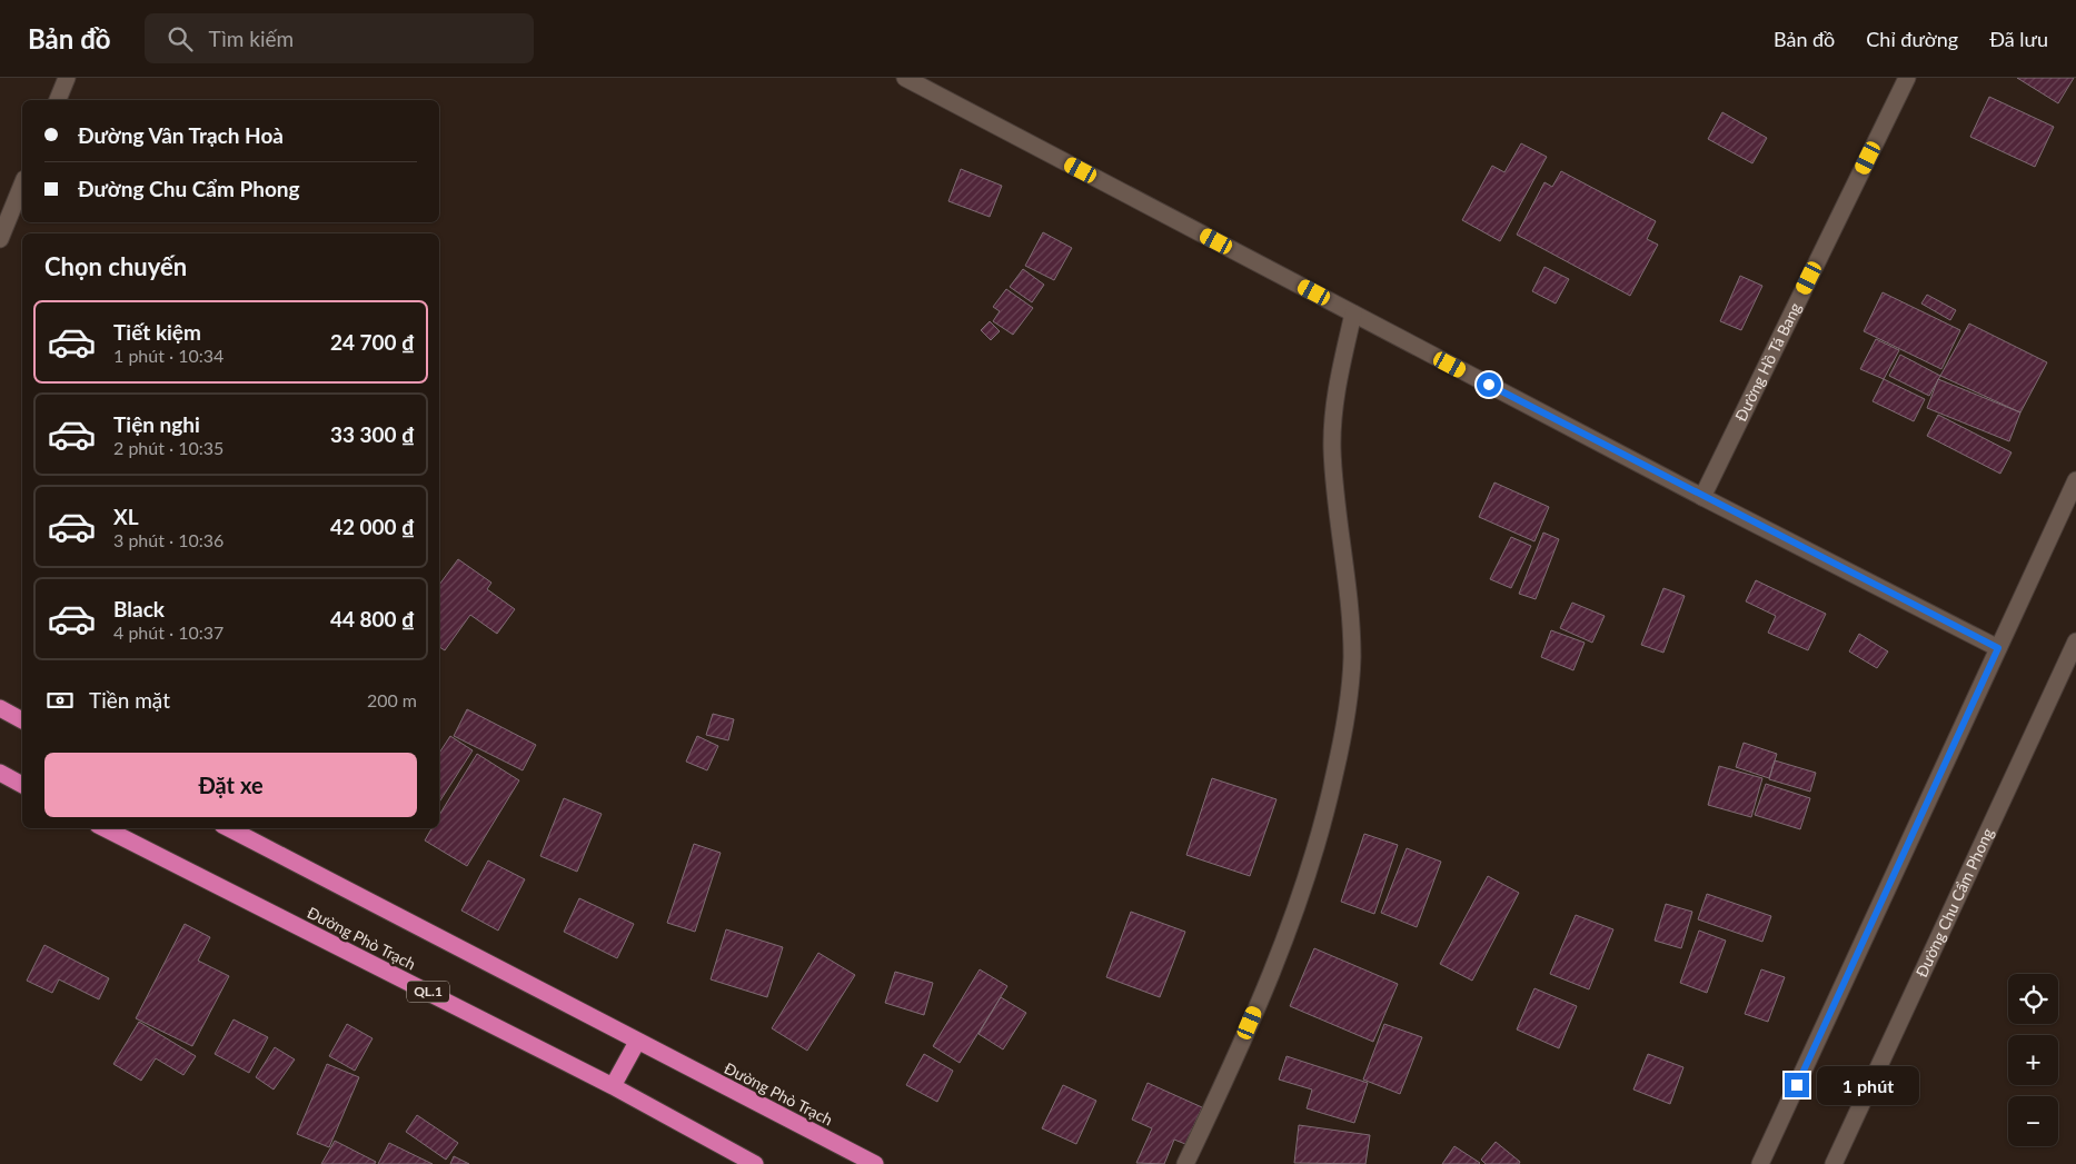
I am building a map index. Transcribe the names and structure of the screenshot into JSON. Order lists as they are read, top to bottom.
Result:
{
  "streets": {
    "highway": ["Đường Phò Trạch", "QL.1"],
    "street": ["Đường Hồ Tá Bang", "Đường Chu Cẩm Phong"]
  },
  "page": {
    "header": "Bản đồ",
    "search": "Tìm kiếm",
    "nav": ["Bản đồ", "Chỉ đường", "Đã lưu"],
    "banner": ["Đường Vân Trạch Hoà", "Đường Chu Cẩm Phong"],
    "heading": "Chọn chuyến",
    "list": [
      {
        "name": "Tiết kiệm",
        "note": "1 phút · 10:34",
        "value": "24 700 ₫"
      },
      {
        "name": "Tiện nghi",
        "note": "2 phút · 10:35",
        "value": "33 300 ₫"
      },
      {
        "name": "XL",
        "note": "3 phút · 10:36",
        "value": "42 000 ₫"
      },
      {
        "name": "Black",
        "note": "4 phút · 10:37",
        "value": "44 800 ₫"
      }
    ],
    "pay": ["Tiền mặt", "200 m"],
    "buttons": "Đặt xe",
    "map_buttons": ["+", "−"],
    "bubble": "1 phút"
  }
}
